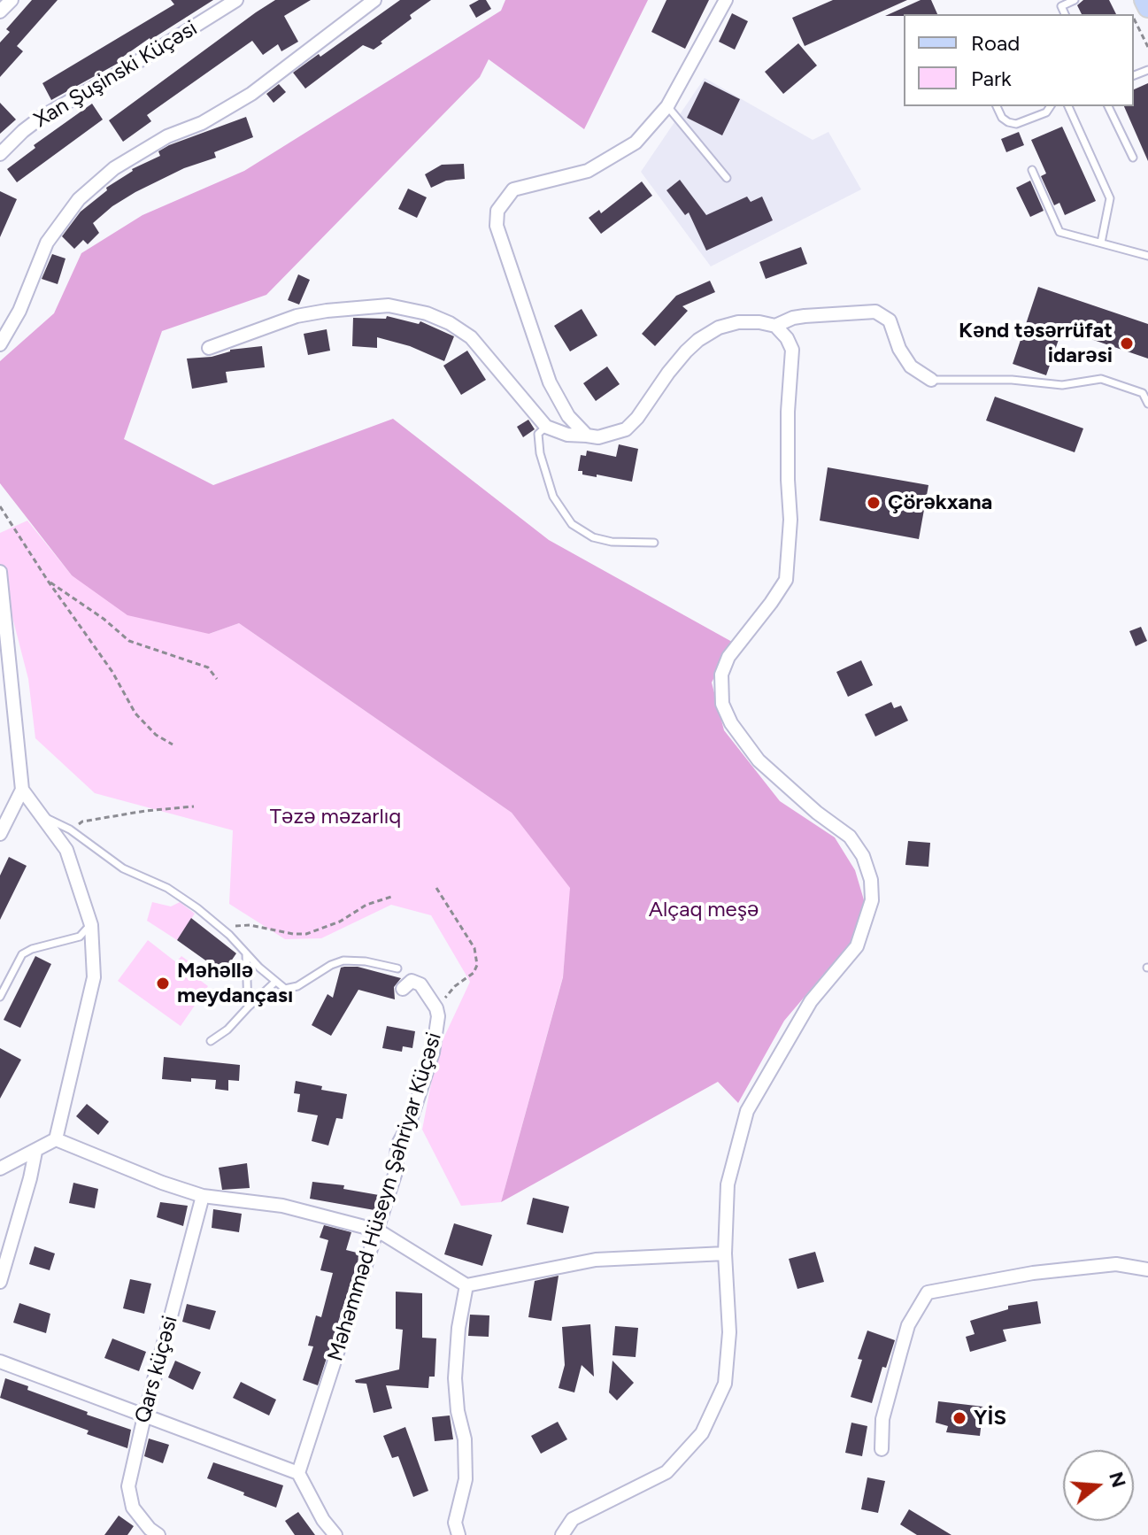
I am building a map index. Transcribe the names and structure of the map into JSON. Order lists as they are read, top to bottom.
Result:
{
  "streets": {
    "street": ["Xan Şuşinski Küçəsi", "Məhəmməd Hüseyn Şəhriyar Küçəsi", "Qars küçəsi"]
  },
  "parks": ["Təzə məzarlıq", "Alçaq meşə"],
  "places": [
    "Kənd təsərrüfat idarəsi",
    "Çörəkxana",
    "Məhəllə meydançası",
    "YİS"
  ],
  "legend": ["Road", "Park"],
  "north": "right"
}
